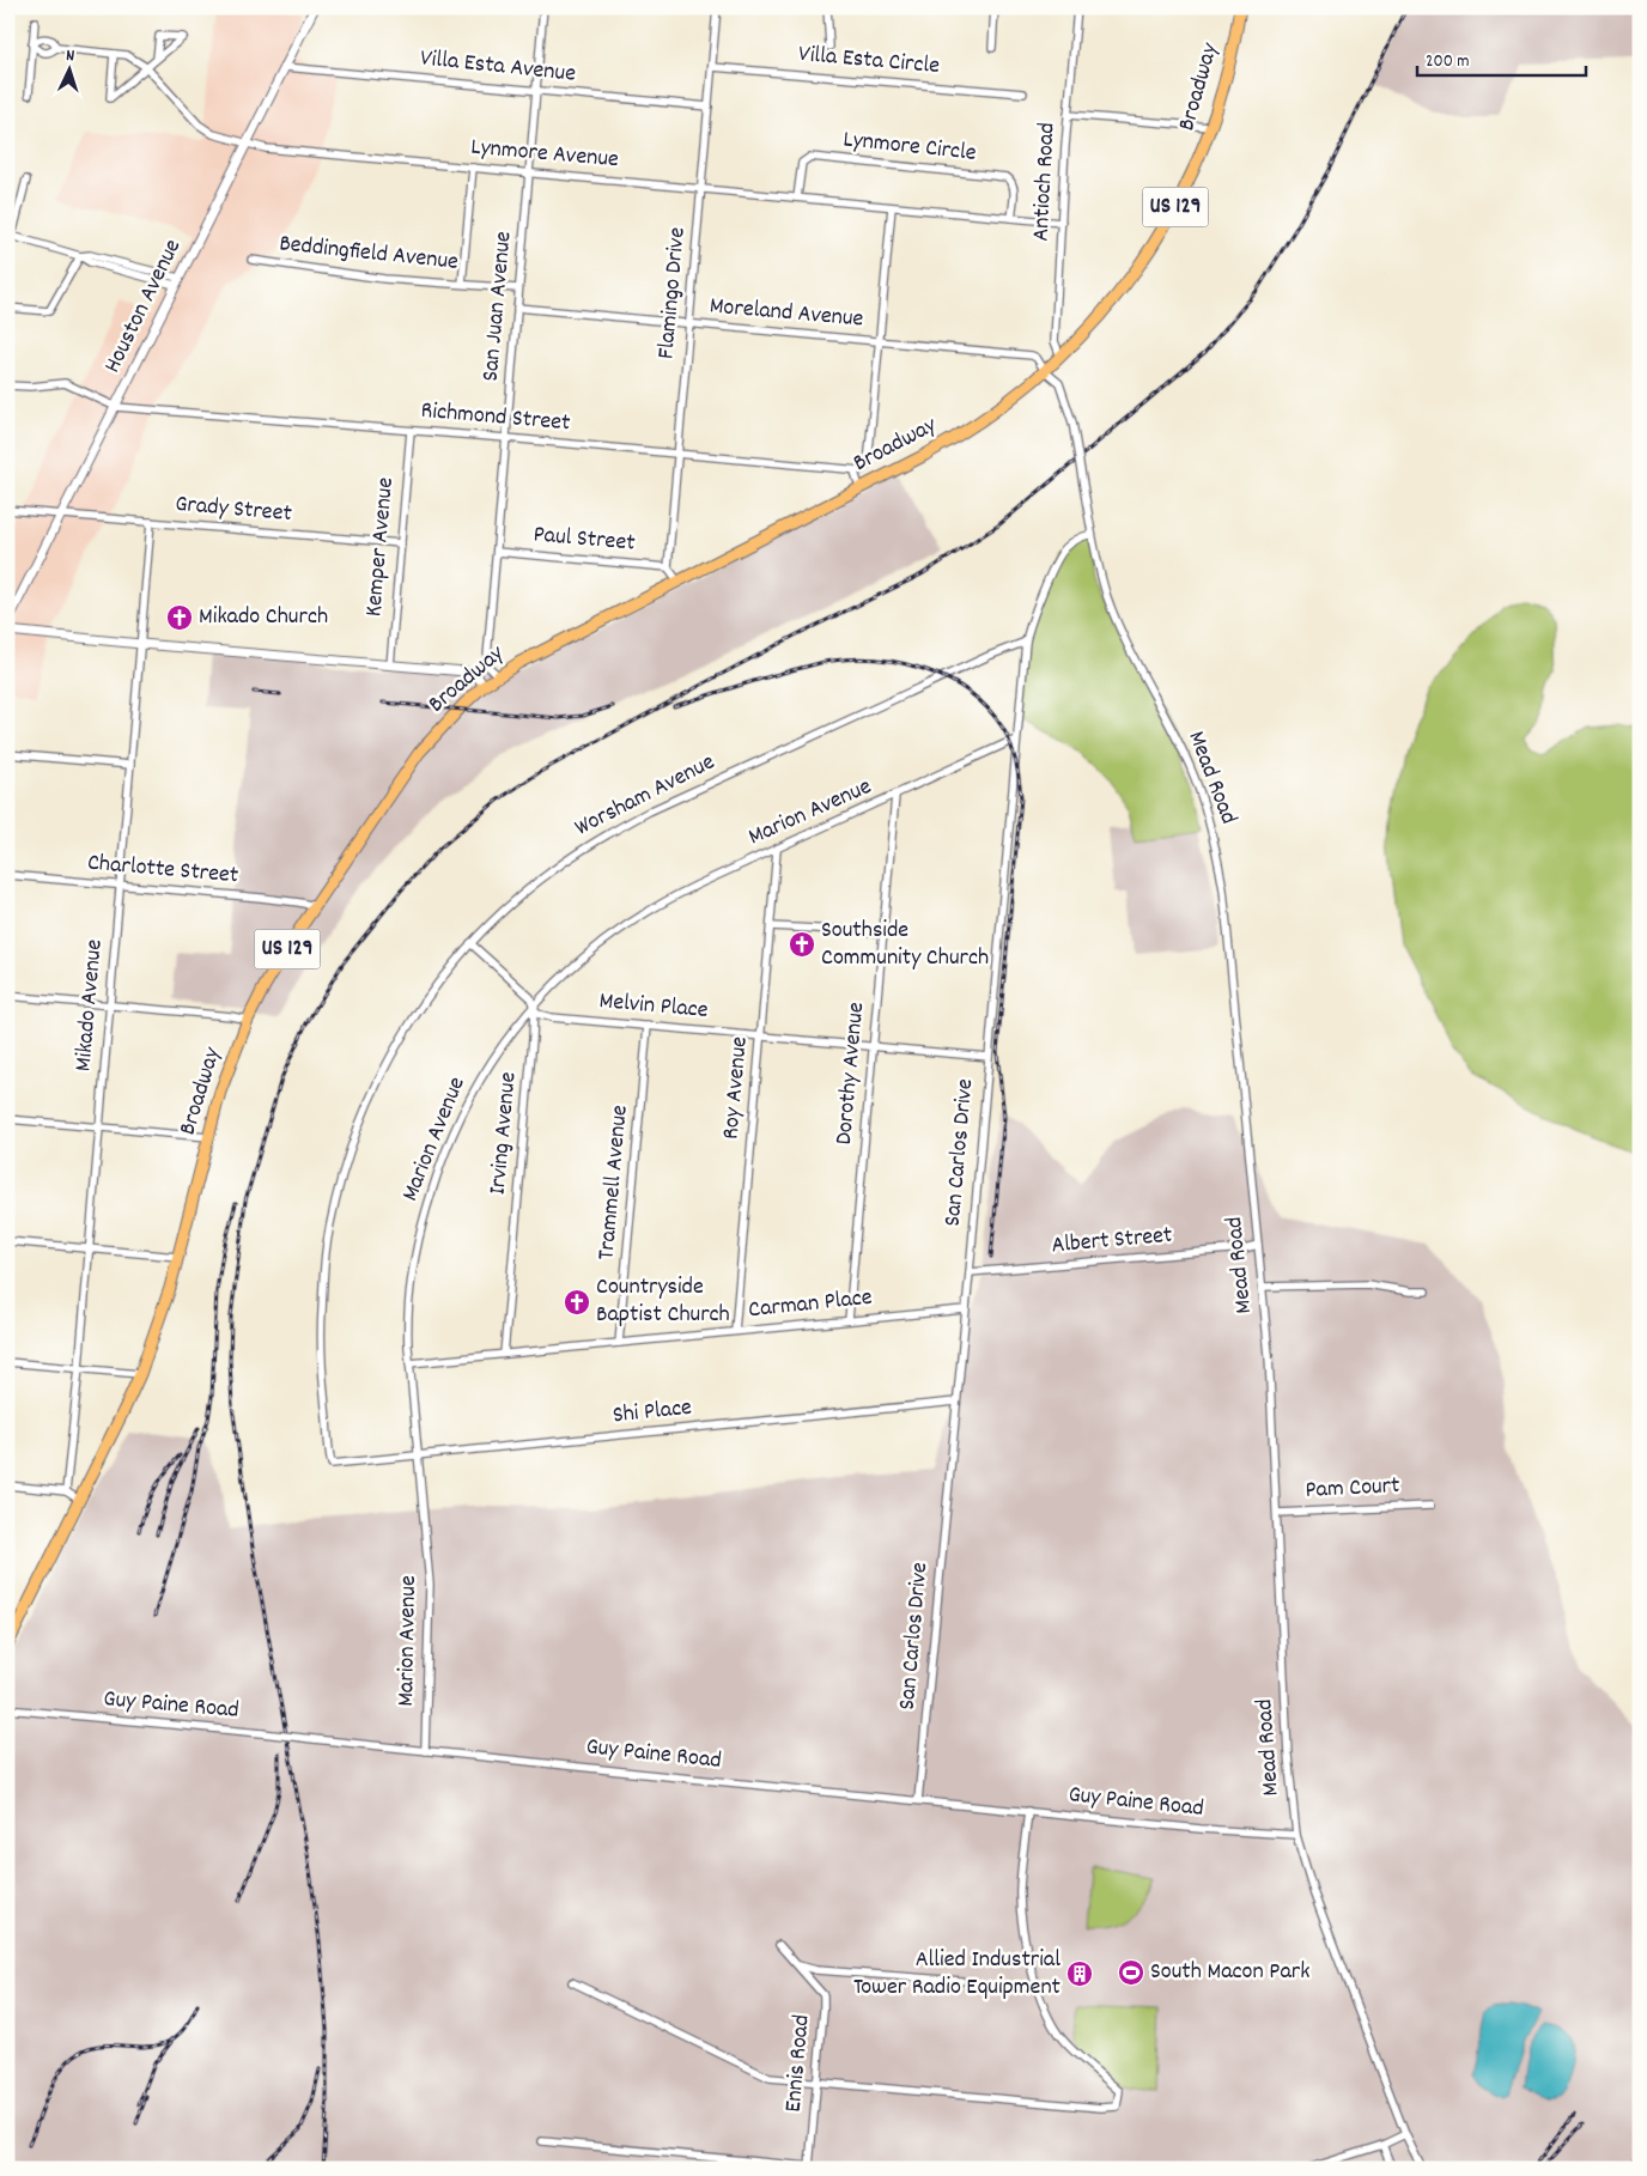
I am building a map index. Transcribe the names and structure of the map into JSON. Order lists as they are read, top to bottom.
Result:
{
  "streets": {
    "main road": ["Broadway", "US 129"],
    "street": [
      "Villa Esta Circle",
      "Villa Esta Avenue",
      "Lynmore Circle",
      "Lynmore Avenue",
      "Antioch Road",
      "Beddingfield Avenue",
      "Flamingo Drive",
      "Houston Avenue",
      "San Juan Avenue",
      "Moreland Avenue",
      "Richmond Street",
      "Grady Street",
      "Paul Street",
      "Kemper Avenue",
      "Mead Road",
      "Worsham Avenue",
      "Marion Avenue",
      "Charlotte Street",
      "Mikado Avenue",
      "Melvin Place",
      "Dorothy Avenue",
      "Roy Avenue",
      "Irving Avenue",
      "San Carlos Drive",
      "Trammell Avenue",
      "Albert Street",
      "Carman Place",
      "Shi Place",
      "Pam Court",
      "Guy Paine Road",
      "Ennis Road"
    ]
  },
  "crossings": [
    ["Villa Esta Circle", "Flamingo Drive"],
    ["Villa Esta Avenue", "Flamingo Drive"],
    ["Villa Esta Avenue", "Houston Avenue"],
    ["Villa Esta Avenue", "San Juan Avenue"],
    ["Broadway", "Antioch Road"],
    ["Broadway", "San Juan Avenue"],
    ["Broadway", "Moreland Avenue"],
    ["Broadway", "Mead Road"],
    ["Broadway", "Charlotte Street"],
    ["Lynmore Circle", "Lynmore Avenue"],
    ["Lynmore Avenue", "Antioch Road"],
    ["Lynmore Avenue", "Flamingo Drive"],
    ["Lynmore Avenue", "Houston Avenue"],
    ["Lynmore Avenue", "San Juan Avenue"],
    ["Beddingfield Avenue", "San Juan Avenue"],
    ["Flamingo Drive", "Moreland Avenue"],
    ["Flamingo Drive", "Richmond Street"],
    ["Flamingo Drive", "Paul Street"],
    ["Houston Avenue", "Richmond Street"],
    ["Houston Avenue", "Grady Street"],
    ["San Juan Avenue", "Moreland Avenue"],
    ["San Juan Avenue", "Richmond Street"],
    ["San Juan Avenue", "Paul Street"],
    ["Moreland Avenue", "Mead Road"],
    ["Richmond Street", "Kemper Avenue"],
    ["Grady Street", "Kemper Avenue"],
    ["Grady Street", "Mikado Avenue"],
    ["Mead Road", "San Carlos Drive"],
    ["Mead Road", "Albert Street"],
    ["Mead Road", "Pam Court"],
    ["Mead Road", "Guy Paine Road"],
    ["Worsham Avenue", "San Carlos Drive"],
    ["Worsham Avenue", "Shi Place"],
    ["Marion Avenue", "Melvin Place"],
    ["Marion Avenue", "Dorothy Avenue"],
    ["Marion Avenue", "Roy Avenue"],
    ["Marion Avenue", "Irving Avenue"],
    ["Marion Avenue", "San Carlos Drive"],
    ["Marion Avenue", "Carman Place"],
    ["Marion Avenue", "Shi Place"],
    ["Marion Avenue", "Guy Paine Road"],
    ["Charlotte Street", "Mikado Avenue"],
    ["Melvin Place", "Dorothy Avenue"],
    ["Melvin Place", "Roy Avenue"],
    ["Melvin Place", "Irving Avenue"],
    ["Melvin Place", "San Carlos Drive"],
    ["Melvin Place", "Trammell Avenue"],
    ["Dorothy Avenue", "Carman Place"],
    ["Roy Avenue", "Carman Place"],
    ["Irving Avenue", "Carman Place"],
    ["San Carlos Drive", "Albert Street"],
    ["San Carlos Drive", "Carman Place"],
    ["San Carlos Drive", "Shi Place"],
    ["San Carlos Drive", "Guy Paine Road"],
    ["Trammell Avenue", "Carman Place"]
  ],
  "places": {
    "church": ["Mikado Church", "Southside Community Church", "Countryside Baptist Church"],
    "sports": ["South Macon Park"],
    "building": ["Allied Industrial Tower Radio Equipment"]
  },
  "scale_bar": "200 m",
  "north": "top"
}
